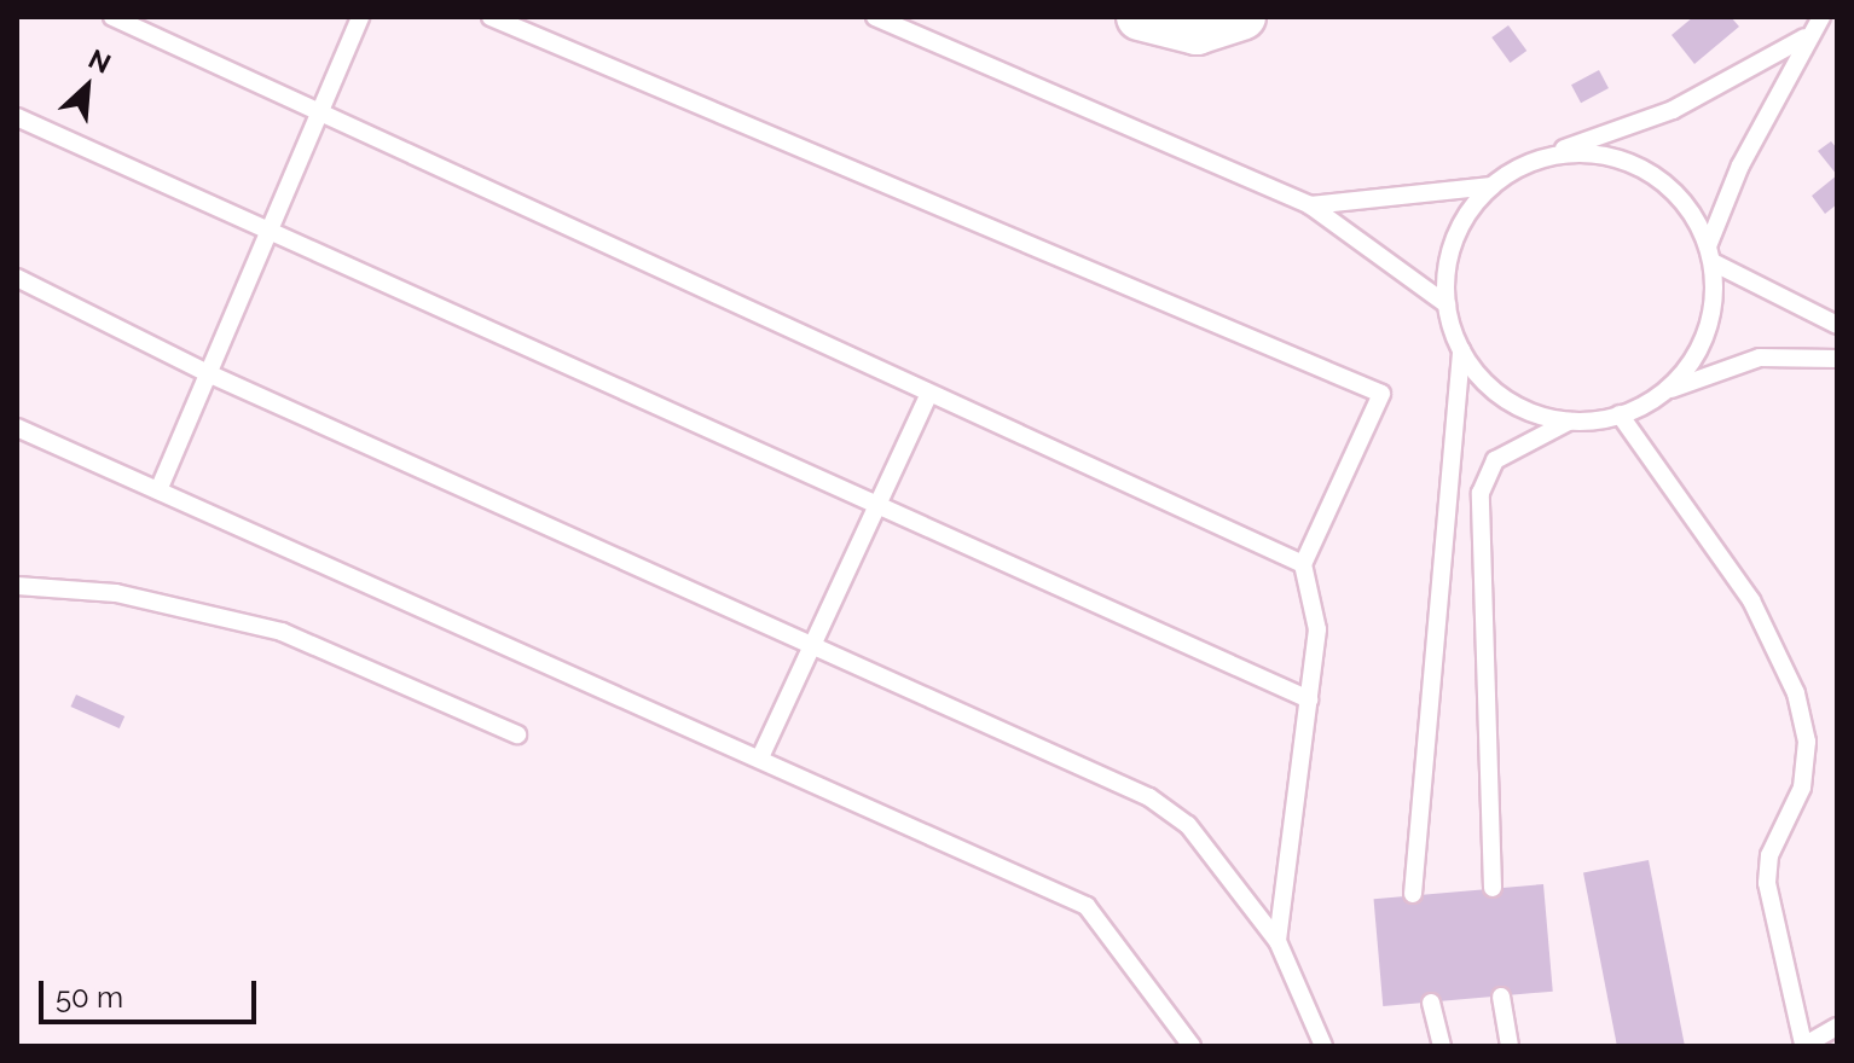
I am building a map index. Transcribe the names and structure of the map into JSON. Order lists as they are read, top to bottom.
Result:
{
  "scale_bar": "50 m",
  "north": "top right"
}
